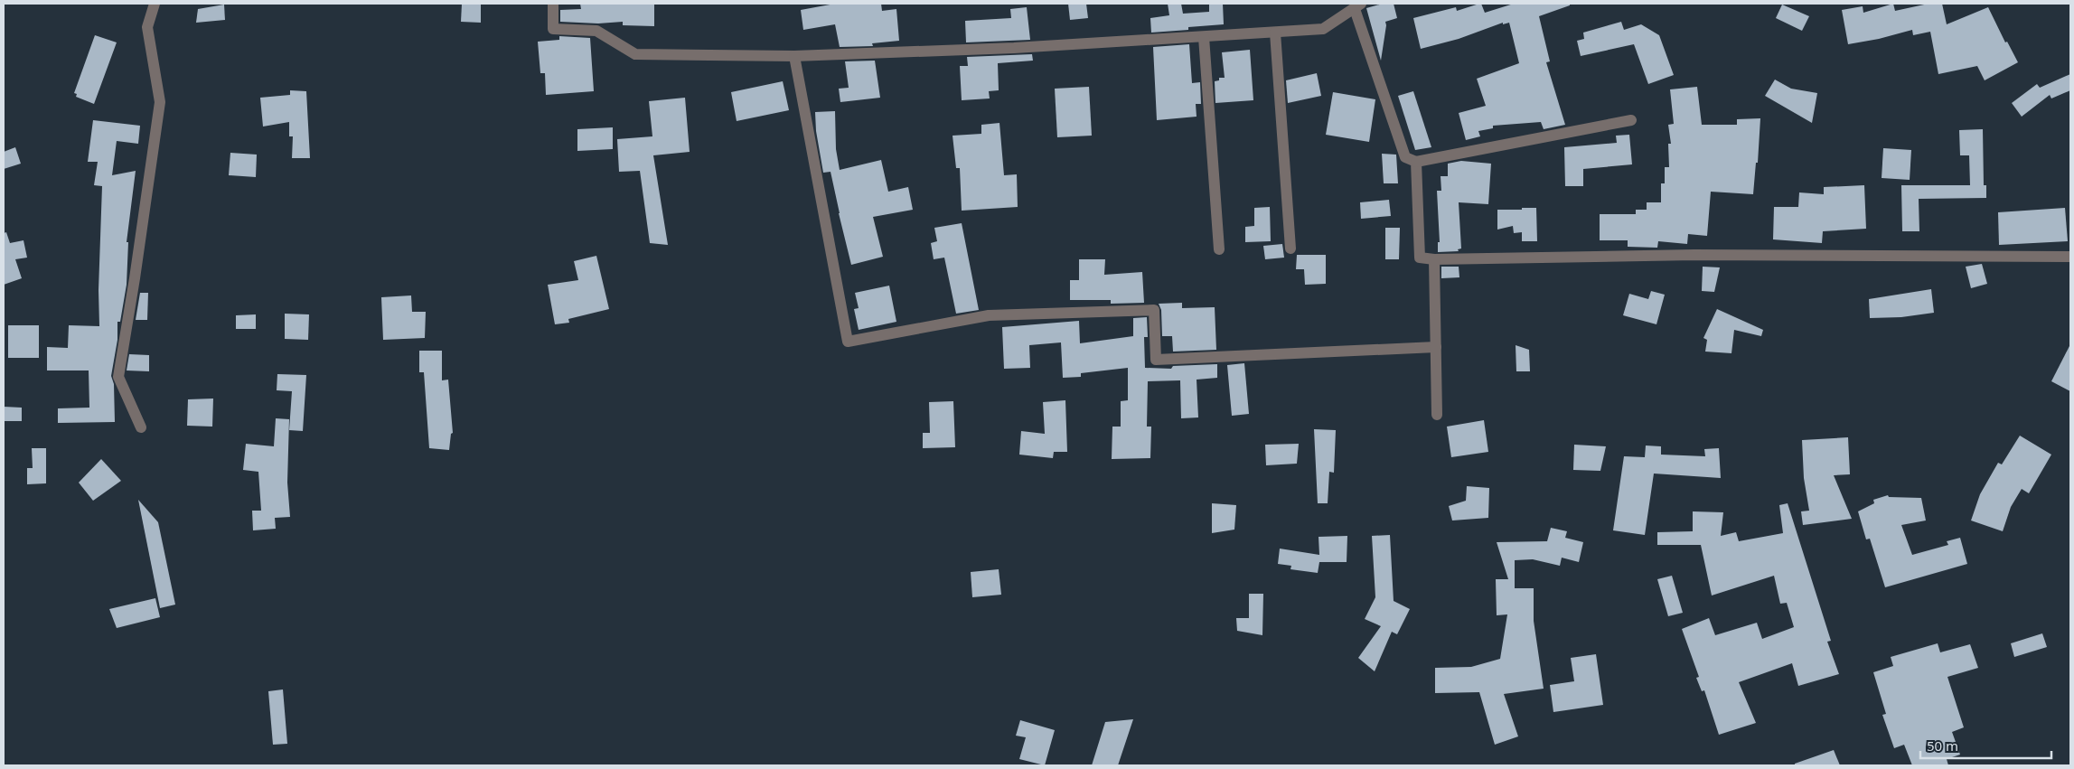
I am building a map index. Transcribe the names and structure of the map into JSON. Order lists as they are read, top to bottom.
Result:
{
  "scale_bar": "50 m"
}
